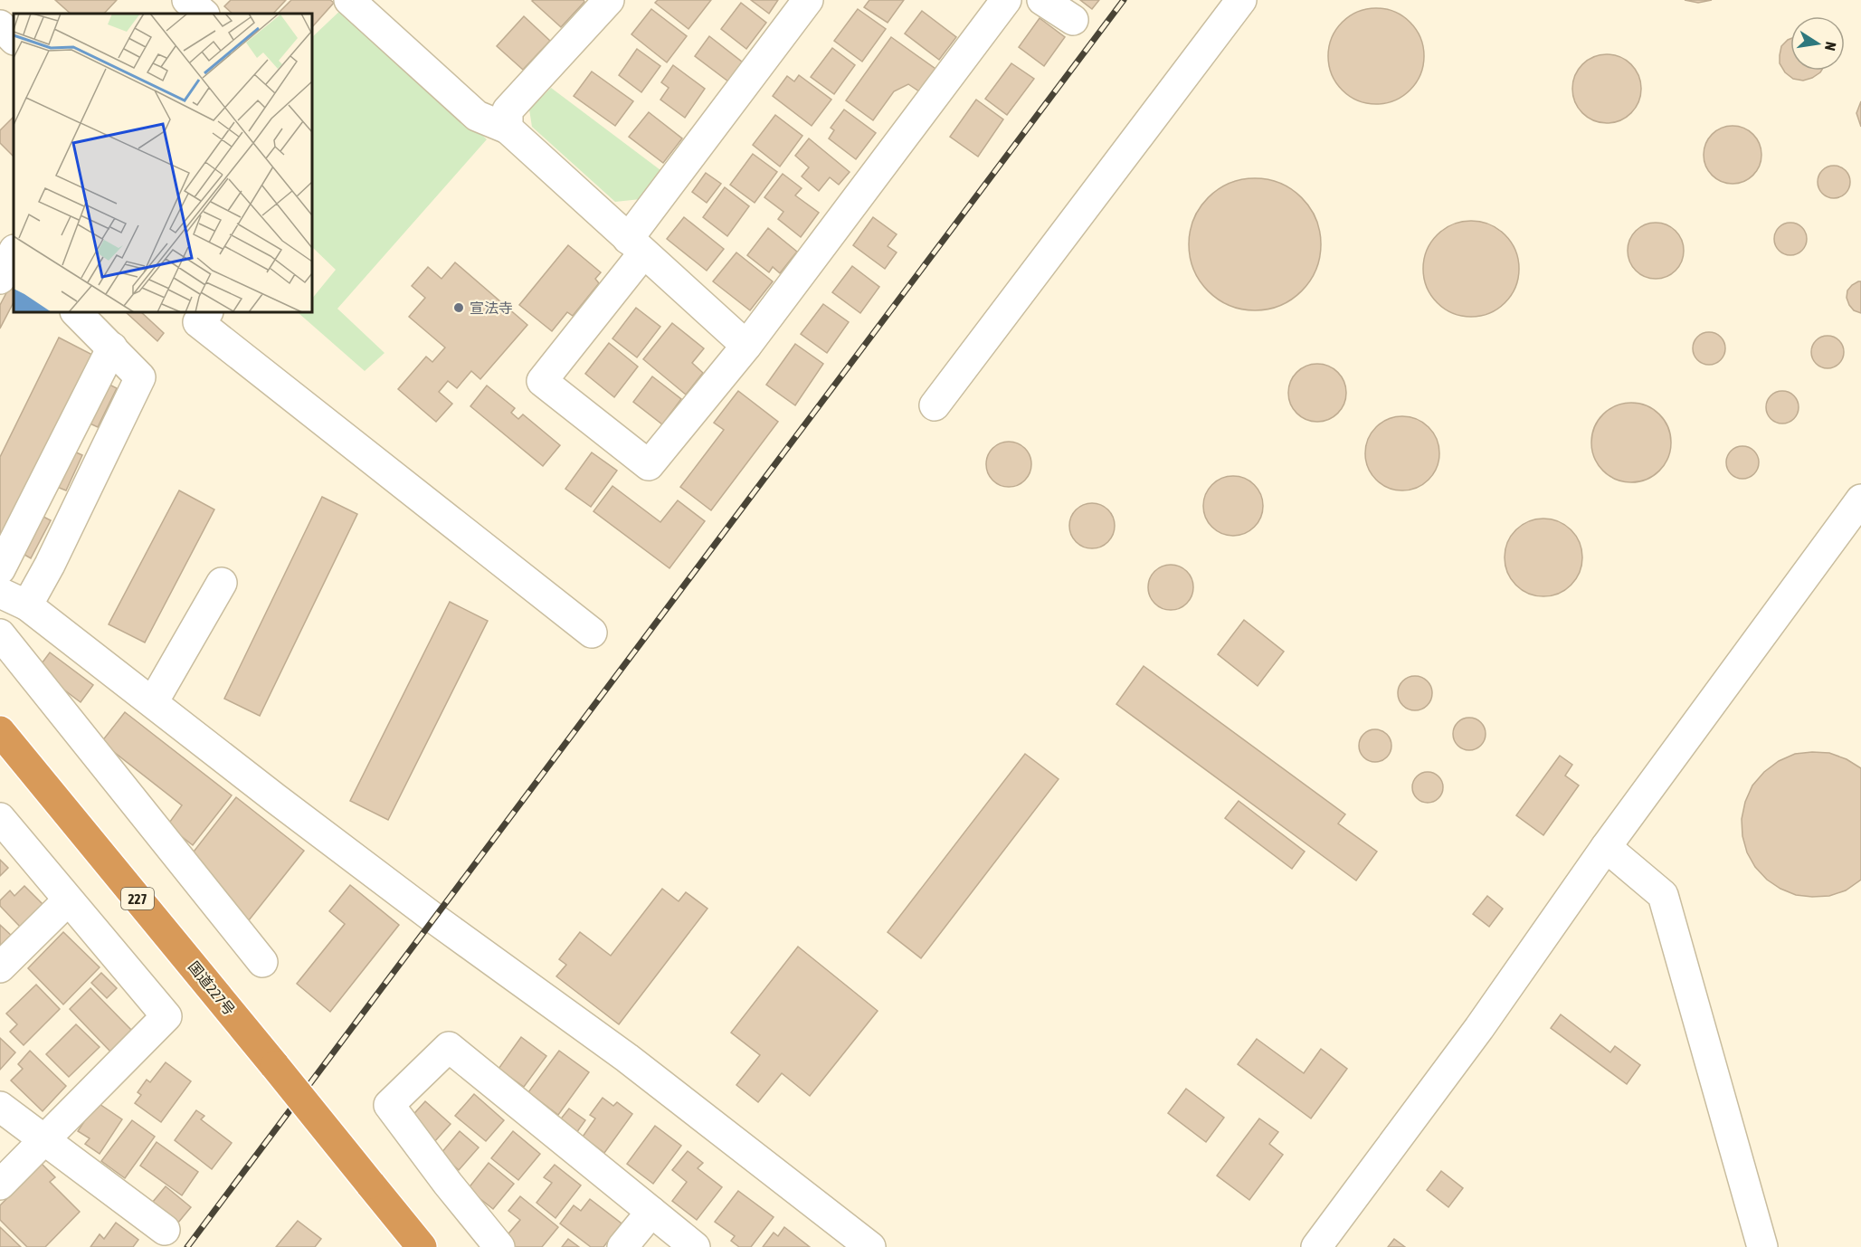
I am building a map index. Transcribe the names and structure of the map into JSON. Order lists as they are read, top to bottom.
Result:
{
  "streets": {
    "highway": ["227", "国道227号"]
  },
  "places": ["宣法寺"],
  "north": "right"
}
